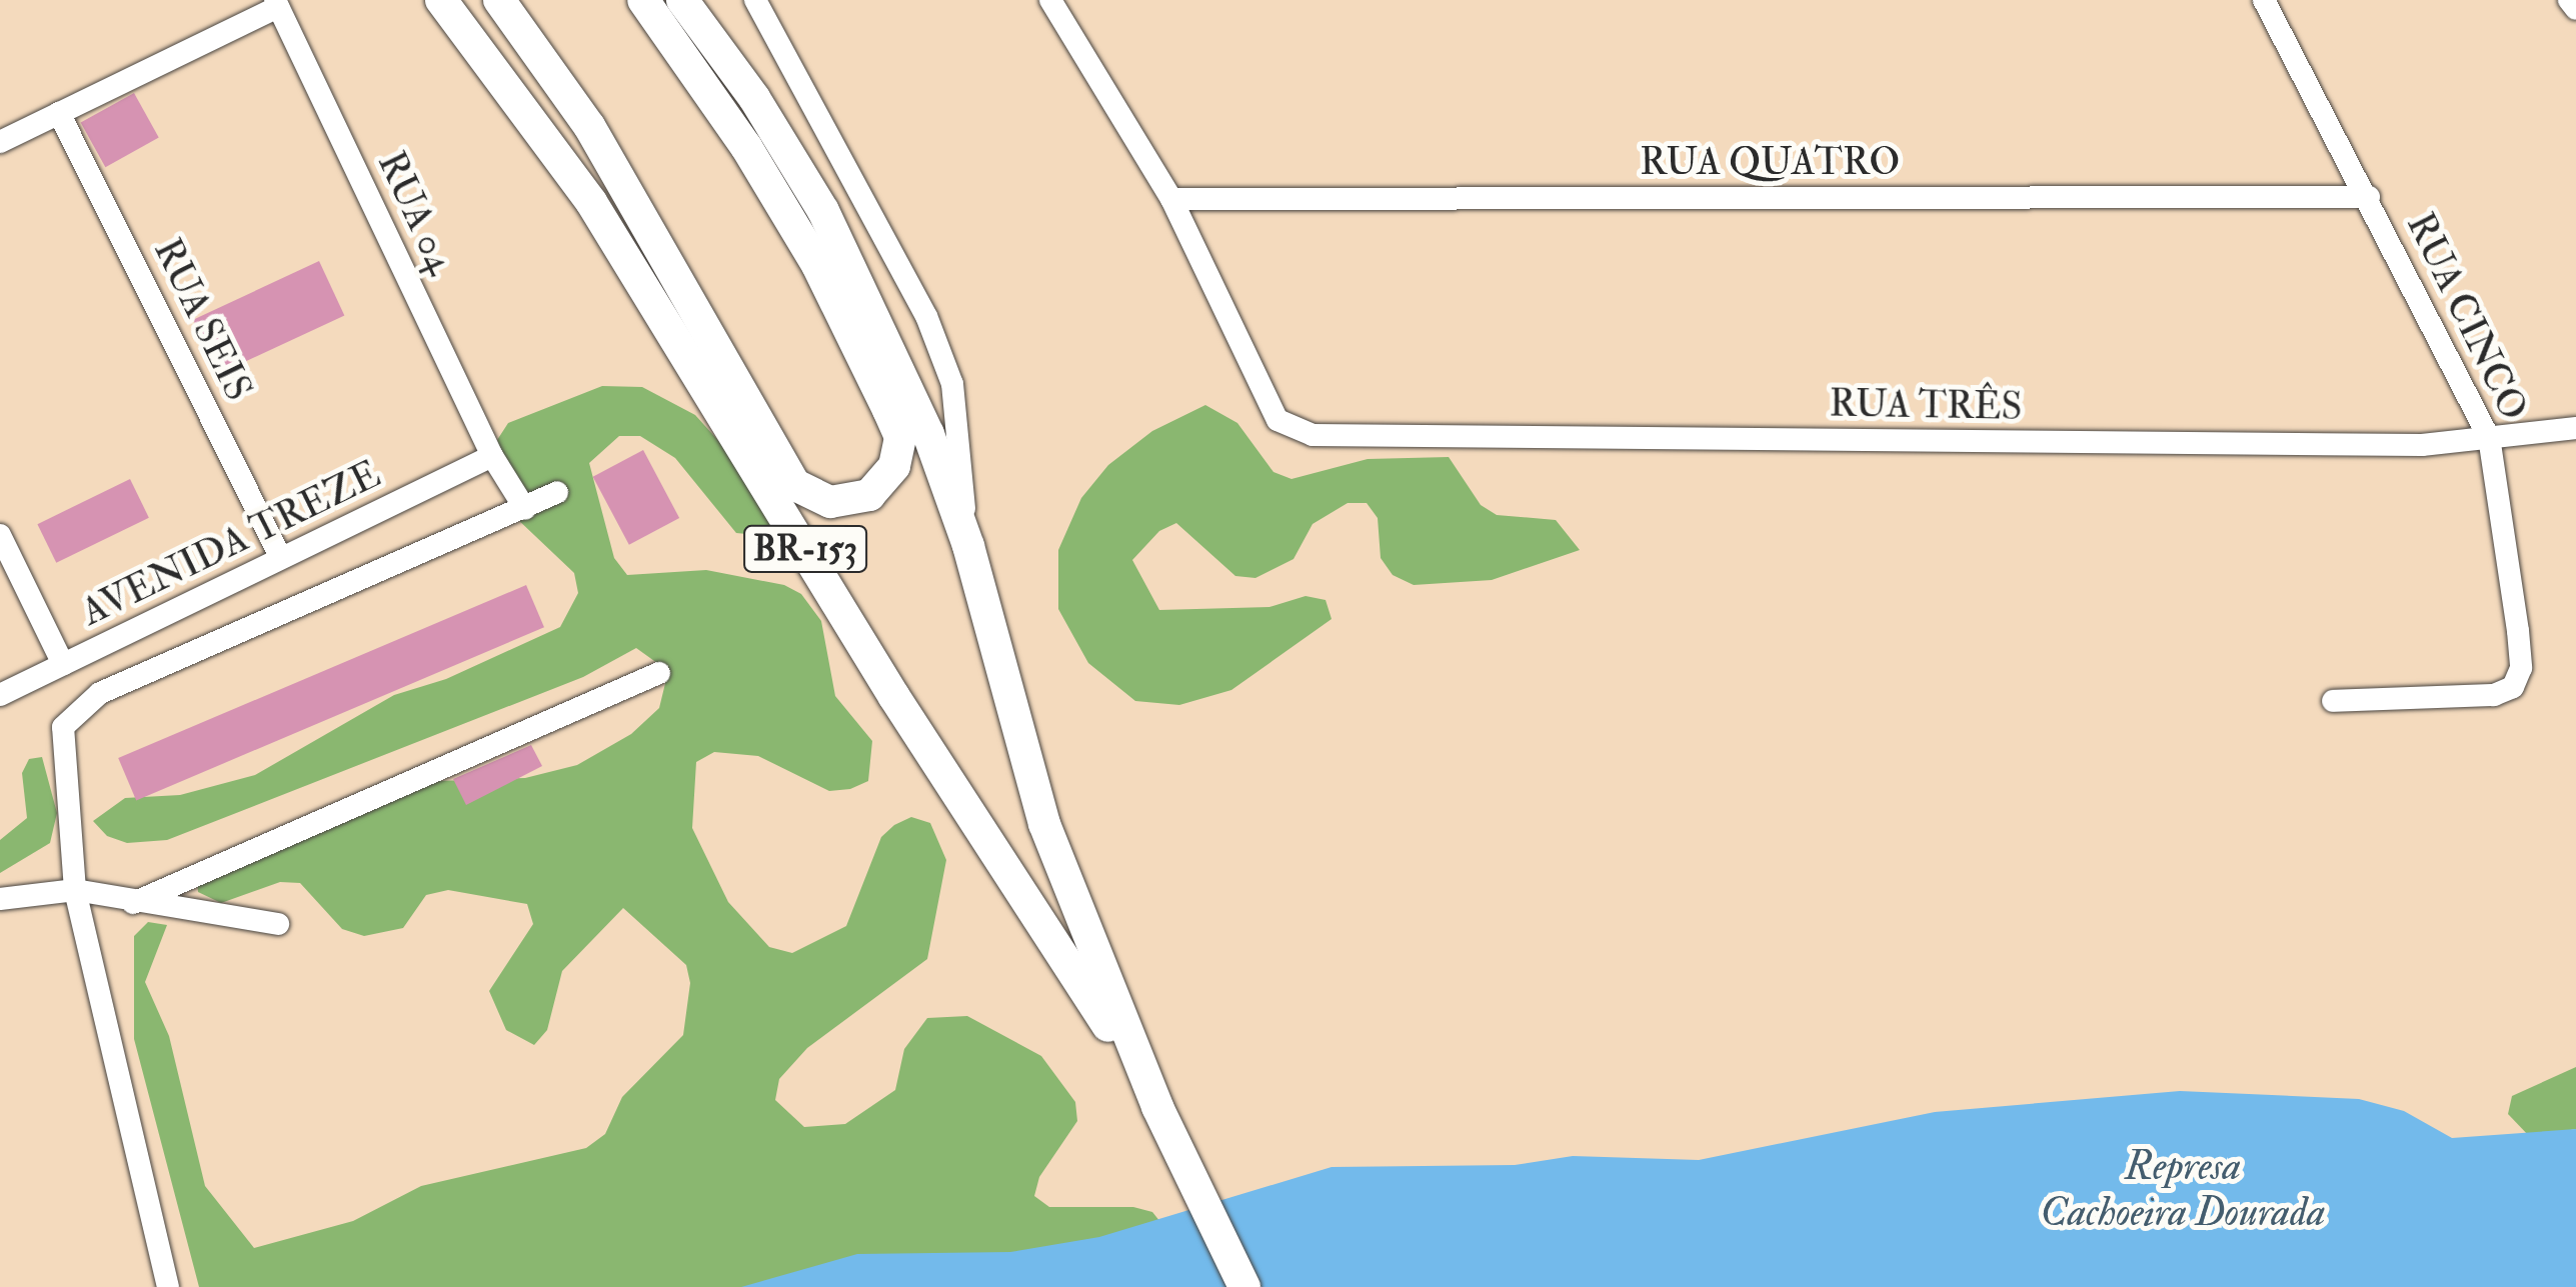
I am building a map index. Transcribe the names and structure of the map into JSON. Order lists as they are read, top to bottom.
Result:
{
  "streets": {
    "highway": ["BR-153"],
    "street": [
      "RUA QUATRO",
      "RUA 04",
      "RUA CINCO",
      "RUA SEIS",
      "RUA TRÊS",
      "AVENIDA TREZE"
    ]
  },
  "crossings": [
    ["RUA QUATRO", "RUA CINCO"],
    ["RUA QUATRO", "RUA TRÊS"],
    ["RUA 04", "AVENIDA TREZE"],
    ["RUA CINCO", "RUA TRÊS"],
    ["RUA SEIS", "AVENIDA TREZE"]
  ],
  "water": ["Represa Cachoeira Dourada"]
}
